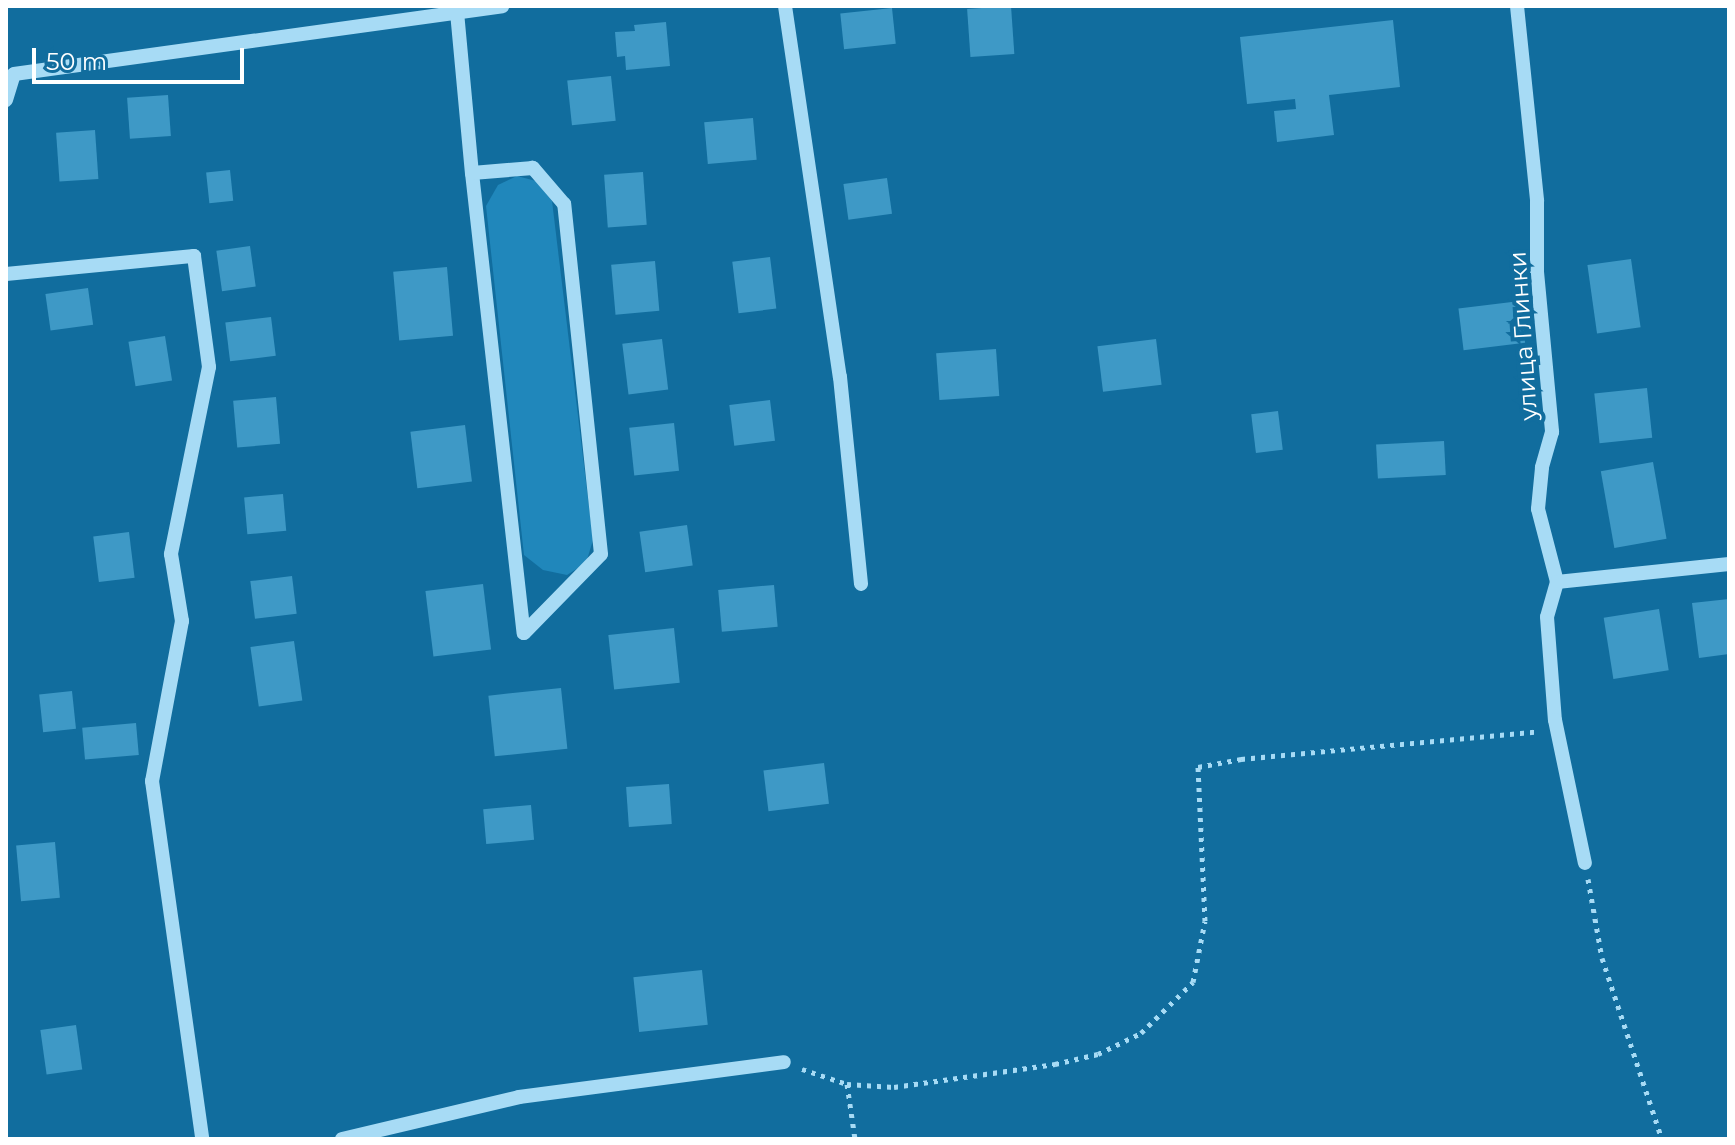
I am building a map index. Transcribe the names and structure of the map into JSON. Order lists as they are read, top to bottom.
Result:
{
  "streets": {
    "street": ["улица Глинки"]
  },
  "scale_bar": "50 m"
}
